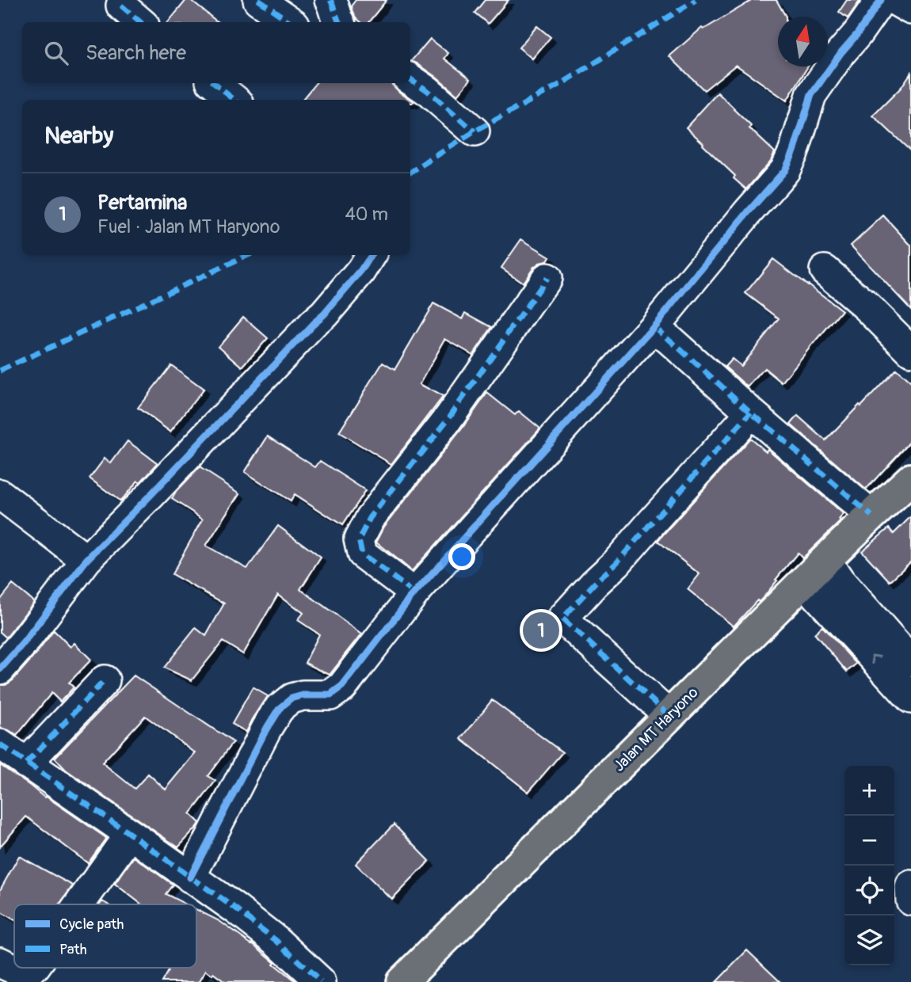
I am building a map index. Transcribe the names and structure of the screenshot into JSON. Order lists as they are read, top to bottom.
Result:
{
  "streets": {
    "main road": ["Jalan MT Haryono"]
  },
  "legend": ["Cycle path", "Path"],
  "north": "top",
  "page": {
    "search": "Search here",
    "heading": "Nearby",
    "list": [
      {
        "mark": "1",
        "name": "Pertamina",
        "note": "Fuel · Jalan MT Haryono",
        "value": "40 m"
      }
    ],
    "pins": "1",
    "map_buttons": ["+", "−"]
  }
}
